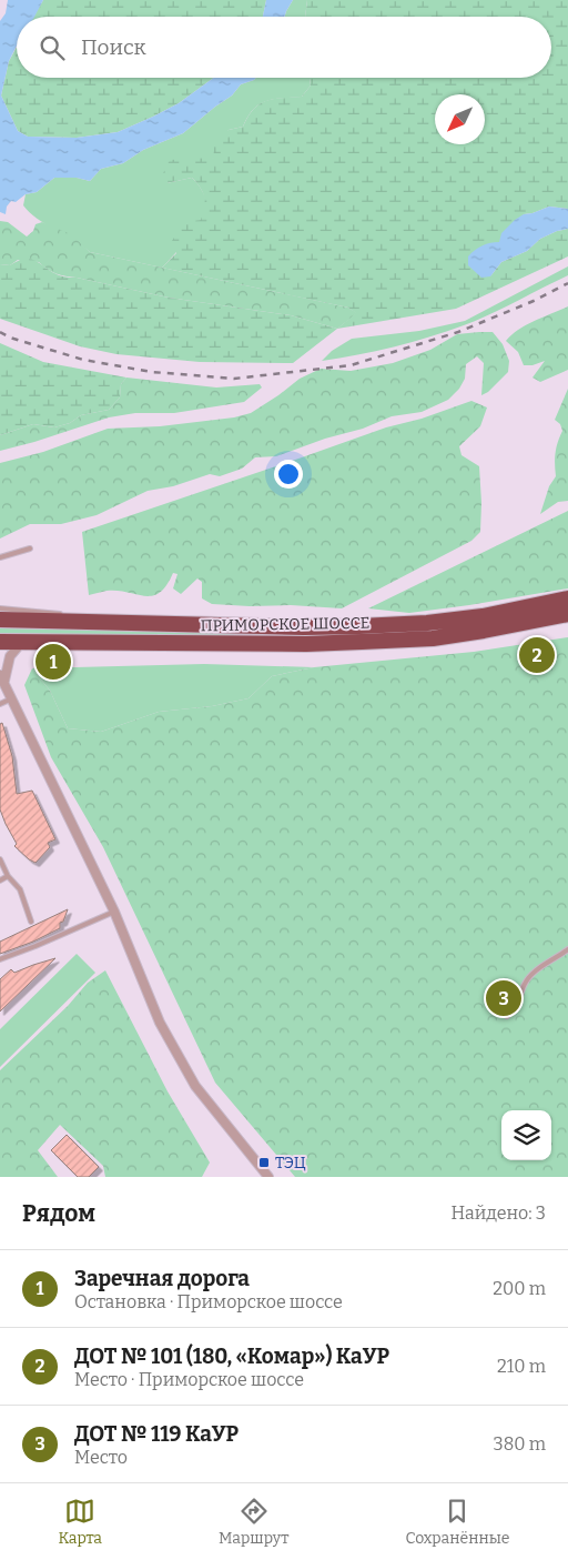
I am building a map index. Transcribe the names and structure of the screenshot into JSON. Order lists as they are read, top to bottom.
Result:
{
  "streets": {
    "highway": ["ПРИМОРСКОЕ ШОССЕ"]
  },
  "places": {
    "transit": ["ТЭЦ"]
  },
  "north": "bottom left",
  "page": {
    "search": "Поиск",
    "pins": ["2", "1", "3"],
    "heading": ["Рядом", "Найдено: 3"],
    "list": [
      {
        "mark": "1",
        "name": "Заречная дорога",
        "note": "Остановка · Приморское шоссе",
        "value": "200 m"
      },
      {
        "mark": "2",
        "name": "ДОТ № 101 (180, «Комар») КаУР",
        "note": "Место · Приморское шоссе",
        "value": "210 m"
      },
      {
        "mark": "3",
        "name": "ДОТ № 119 КаУР",
        "note": "Место",
        "value": "380 m"
      }
    ],
    "nav": ["Карта", "Маршрут", "Сохранённые"]
  }
}
